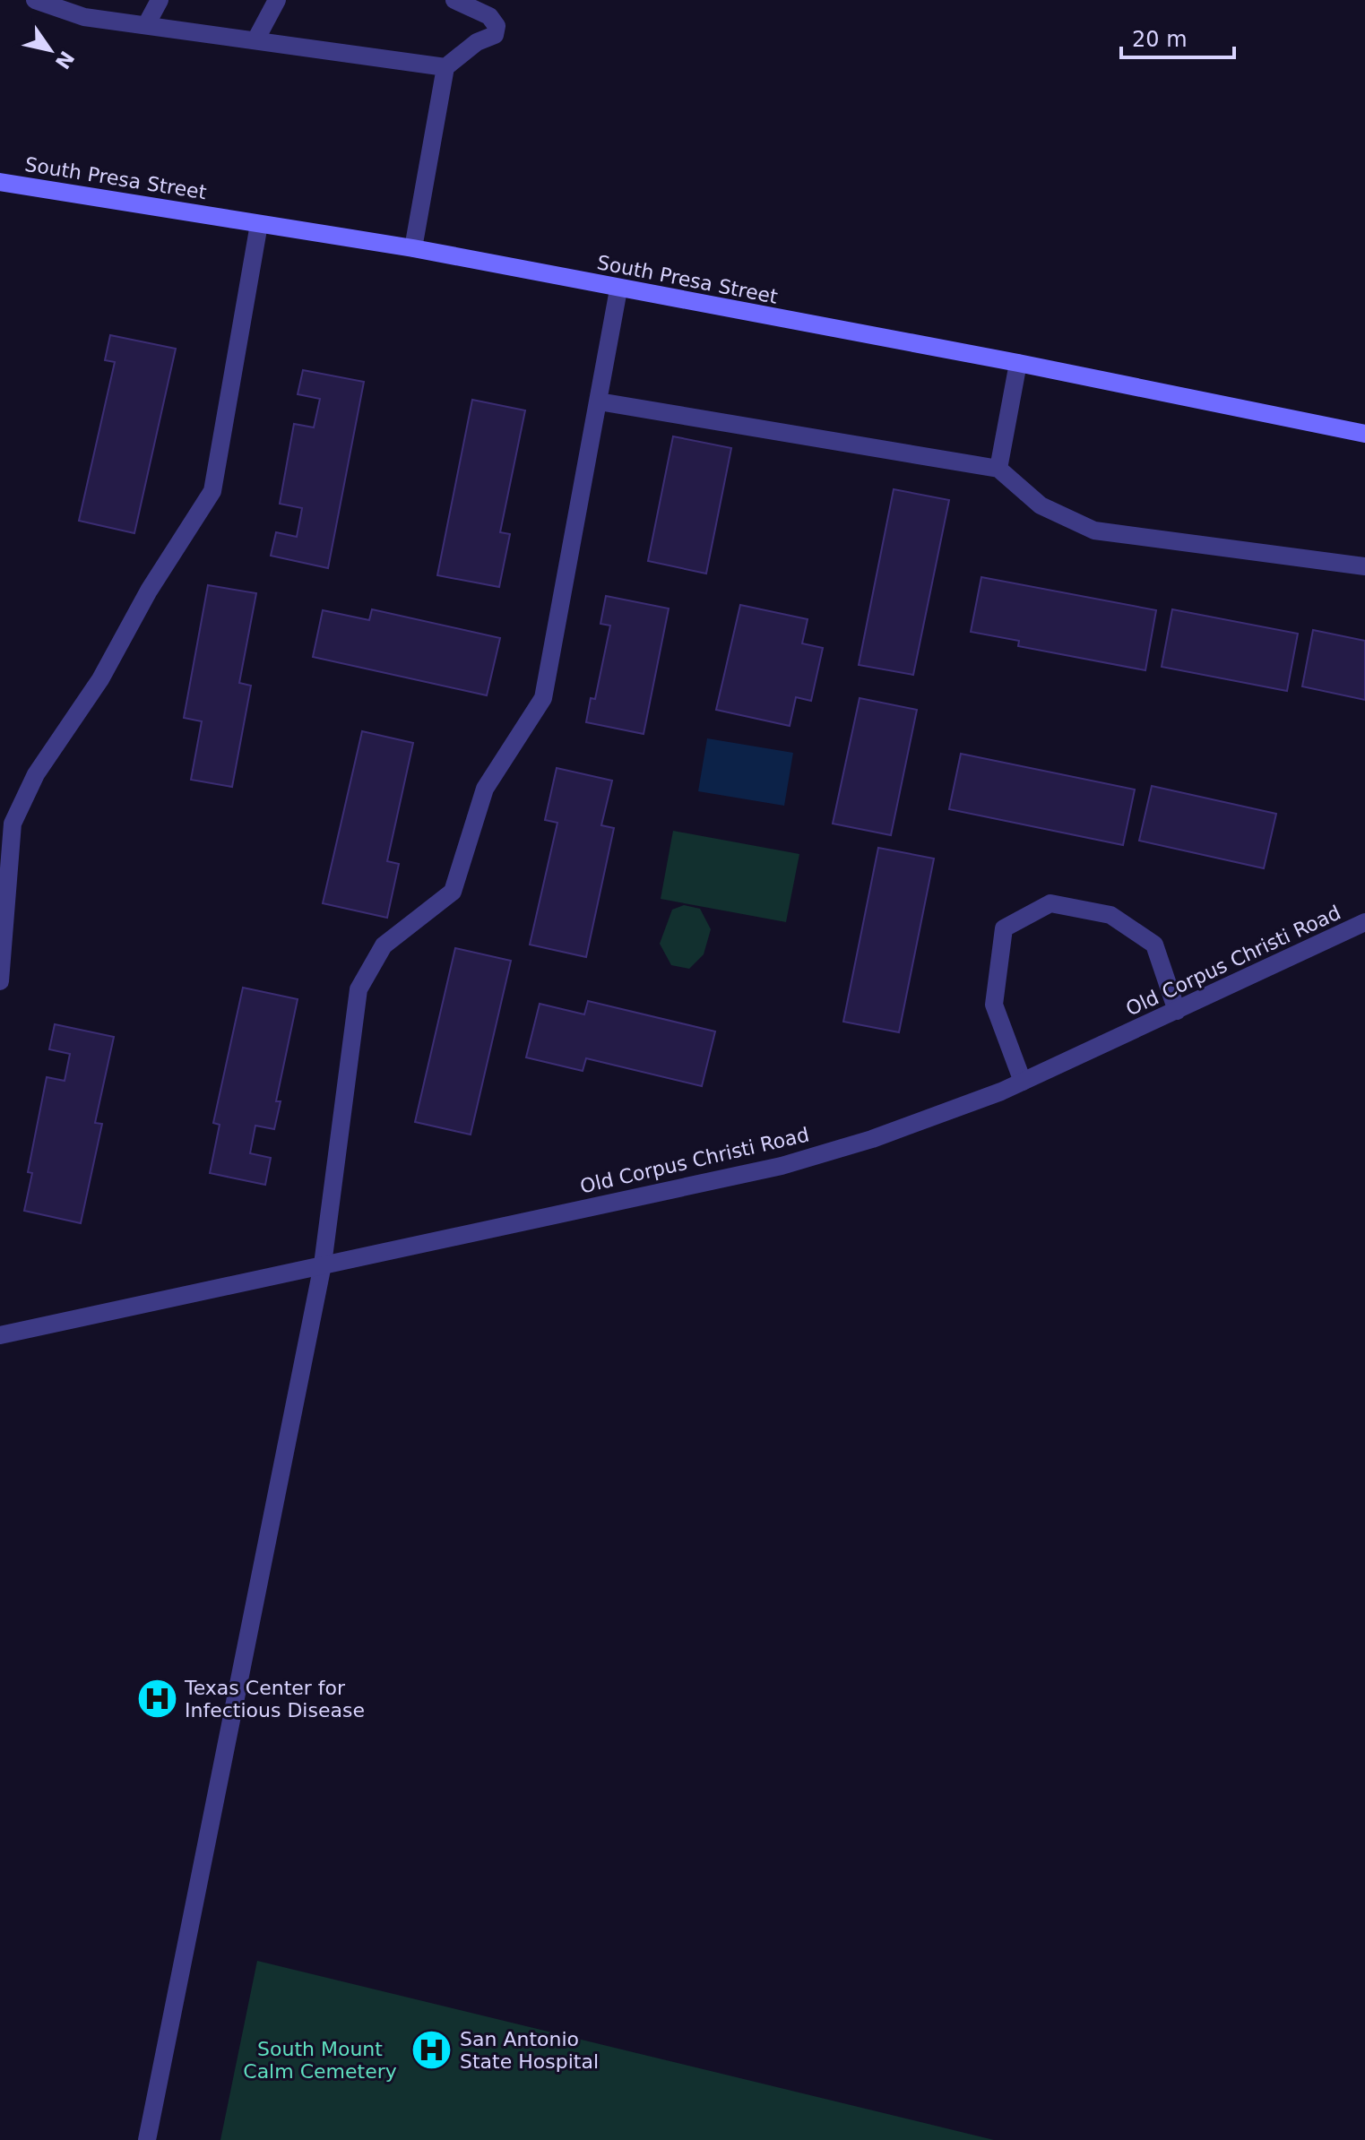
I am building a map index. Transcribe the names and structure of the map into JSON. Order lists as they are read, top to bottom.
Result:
{
  "streets": {
    "main road": ["South Presa Street"],
    "street": ["Old Corpus Christi Road"]
  },
  "parks": ["South Mount Calm Cemetery"],
  "places": {
    "hospital": ["Texas Center for Infectious Disease", "San Antonio State Hospital"]
  },
  "scale_bar": "20 m",
  "north": "bottom right"
}
